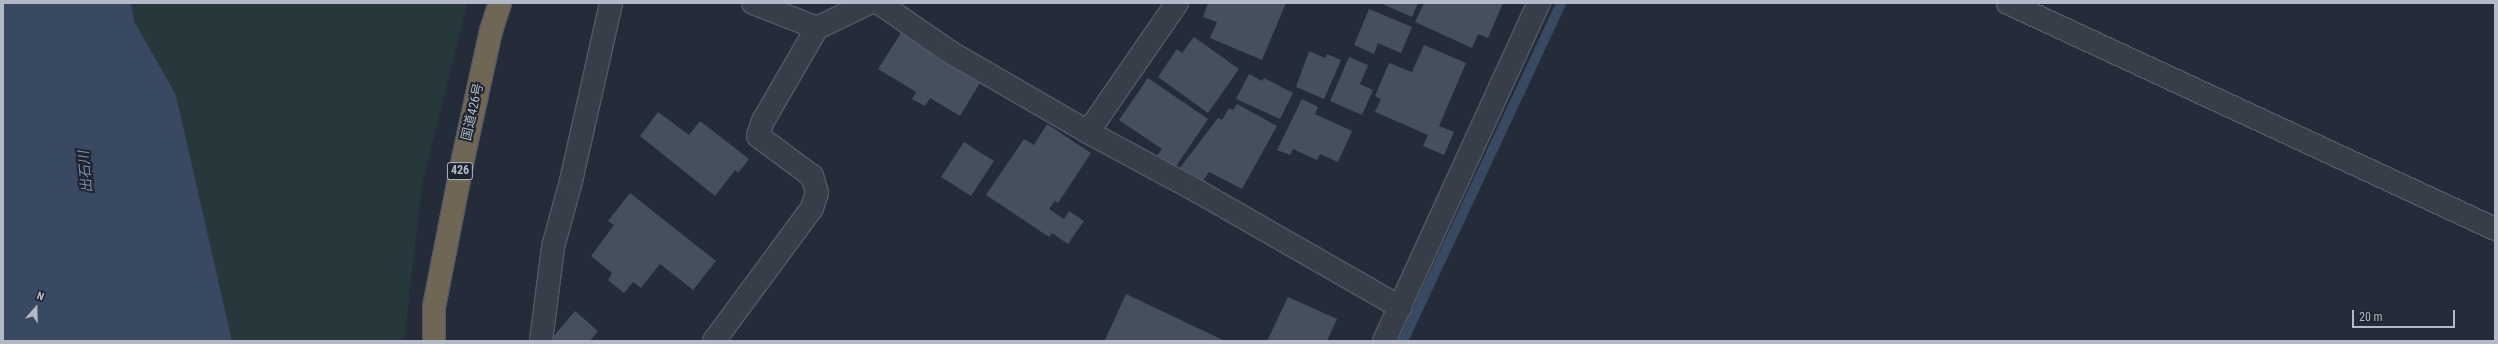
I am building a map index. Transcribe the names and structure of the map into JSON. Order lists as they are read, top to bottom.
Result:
{
  "streets": {
    "highway": ["国道426号", "426"]
  },
  "water": ["出石川"],
  "scale_bar": "20 m",
  "north": "top"
}
